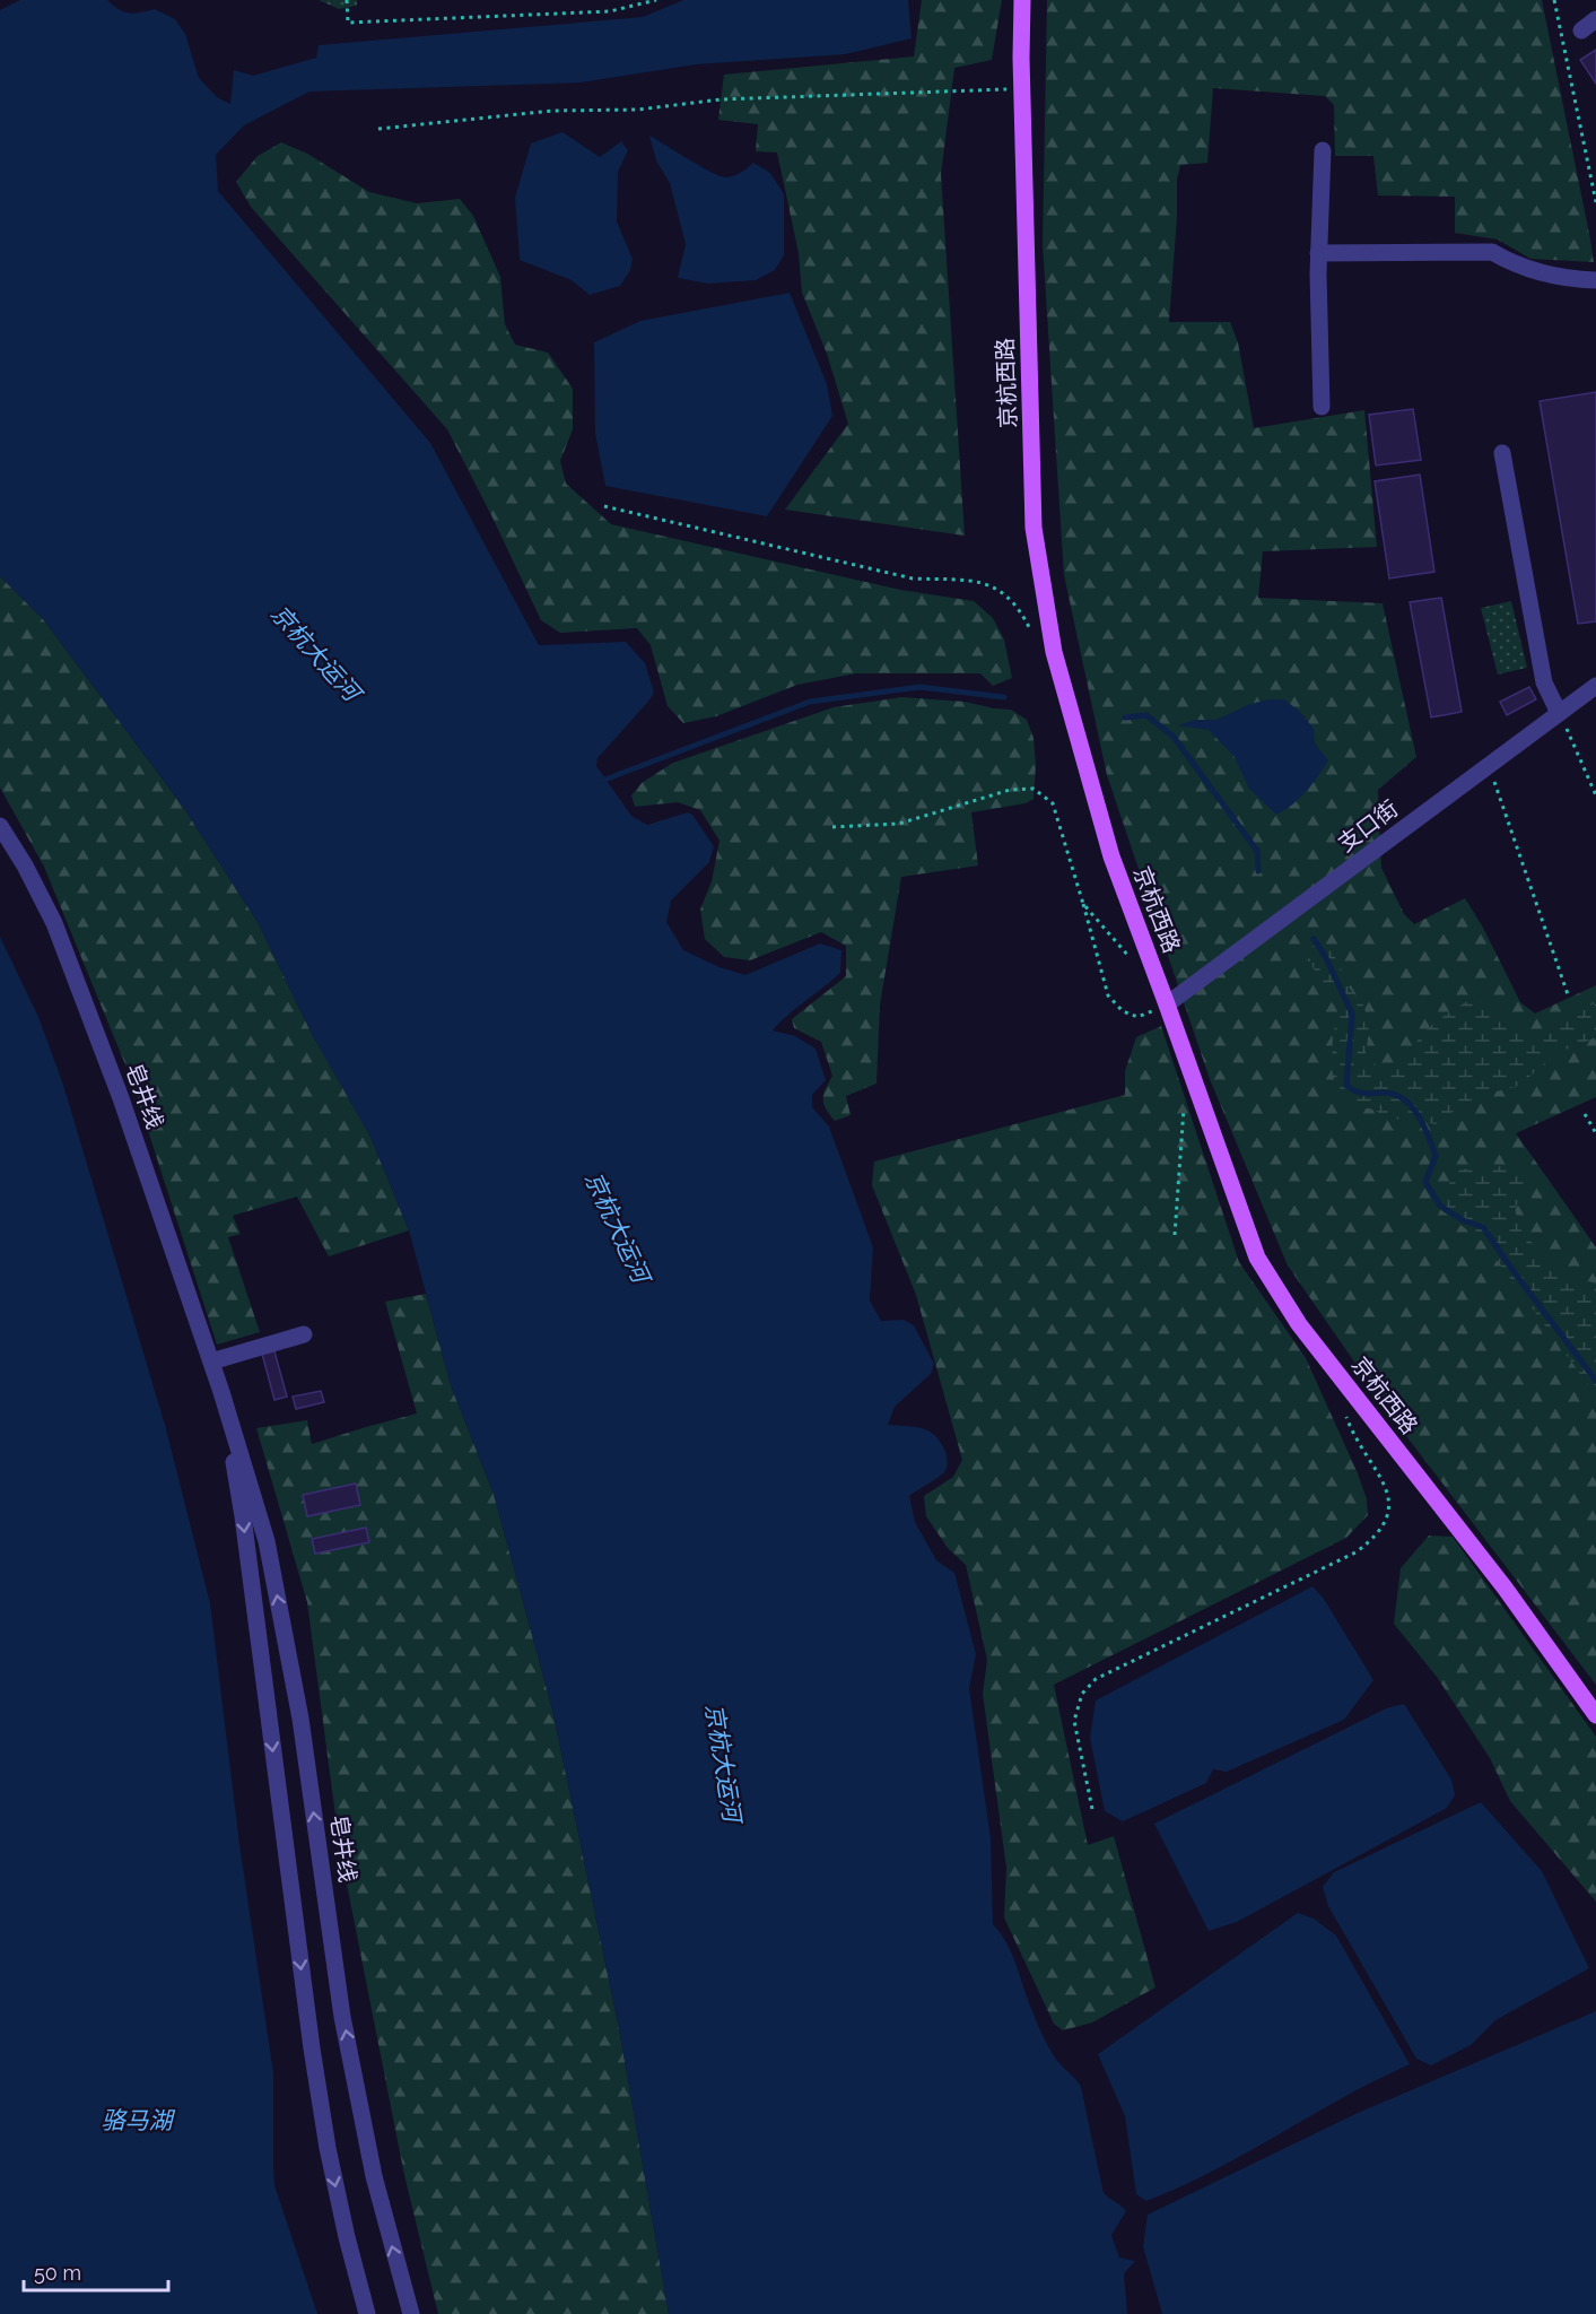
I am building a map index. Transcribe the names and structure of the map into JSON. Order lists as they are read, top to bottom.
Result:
{
  "streets": {
    "main road": ["京杭西路"],
    "street": ["支口街", "皂井线"]
  },
  "crossings": [
    ["京杭西路", "支口街"]
  ],
  "water": ["京杭大运河", "骆马湖"],
  "scale_bar": "50 m"
}
